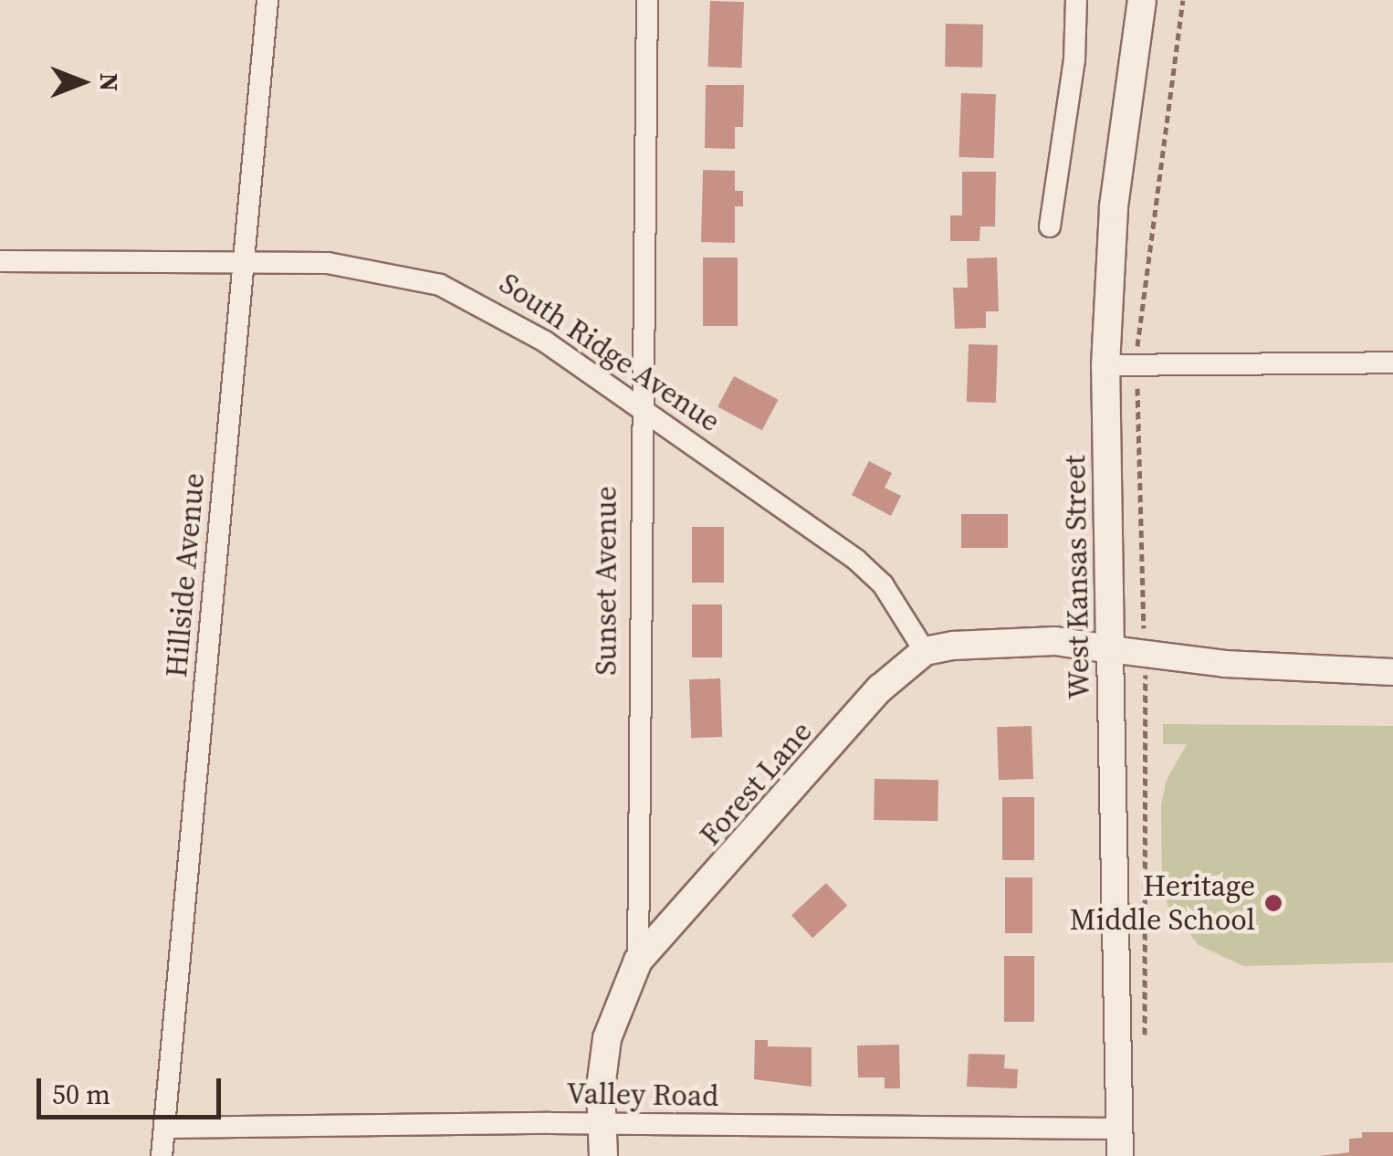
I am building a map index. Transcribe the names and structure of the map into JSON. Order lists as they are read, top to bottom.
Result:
{
  "streets": {
    "main road": ["West Kansas Street", "Sunset Avenue", "Forest Lane"],
    "street": ["South Ridge Avenue", "Hillside Avenue", "Valley Road"]
  },
  "crossings": [
    ["South Ridge Avenue", "Hillside Avenue"],
    ["South Ridge Avenue", "Sunset Avenue"],
    ["South Ridge Avenue", "Forest Lane"],
    ["Hillside Avenue", "Valley Road"],
    ["West Kansas Street", "Valley Road"],
    ["Sunset Avenue", "Forest Lane"],
    ["Sunset Avenue", "Valley Road"]
  ],
  "places": ["Heritage Middle School"],
  "scale_bar": "50 m",
  "north": "right"
}
